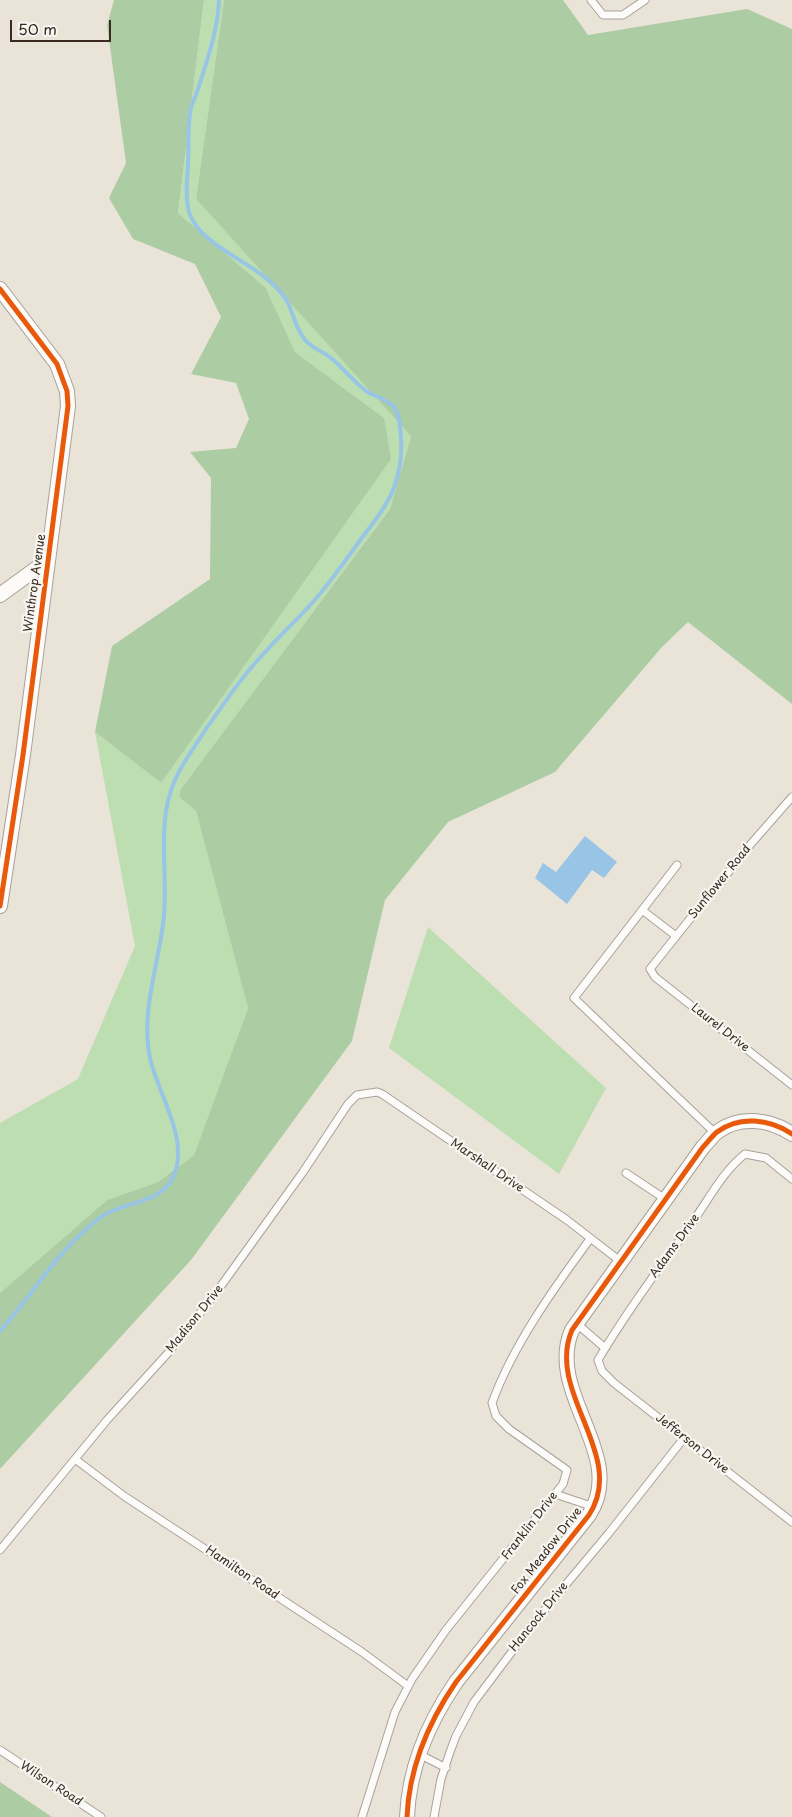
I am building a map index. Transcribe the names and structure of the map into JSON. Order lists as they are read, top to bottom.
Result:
{
  "streets": {
    "street": ["Winthrop Avenue", "Fox Meadow Drive"],
    "lane": [
      "Sunflower Road",
      "Laurel Drive",
      "Marshall Drive",
      "Adams Drive",
      "Madison Drive",
      "Jefferson Drive",
      "Franklin Drive",
      "Hamilton Road",
      "Hancock Drive",
      "Wilson Road"
    ]
  },
  "crossings": [
    ["Sunflower Road", "Laurel Drive"],
    ["Marshall Drive", "Madison Drive"],
    ["Marshall Drive", "Franklin Drive"],
    ["Adams Drive", "Jefferson Drive"],
    ["Madison Drive", "Hamilton Road"],
    ["Jefferson Drive", "Hancock Drive"],
    ["Franklin Drive", "Hamilton Road"]
  ],
  "scale_bar": "50 m"
}
